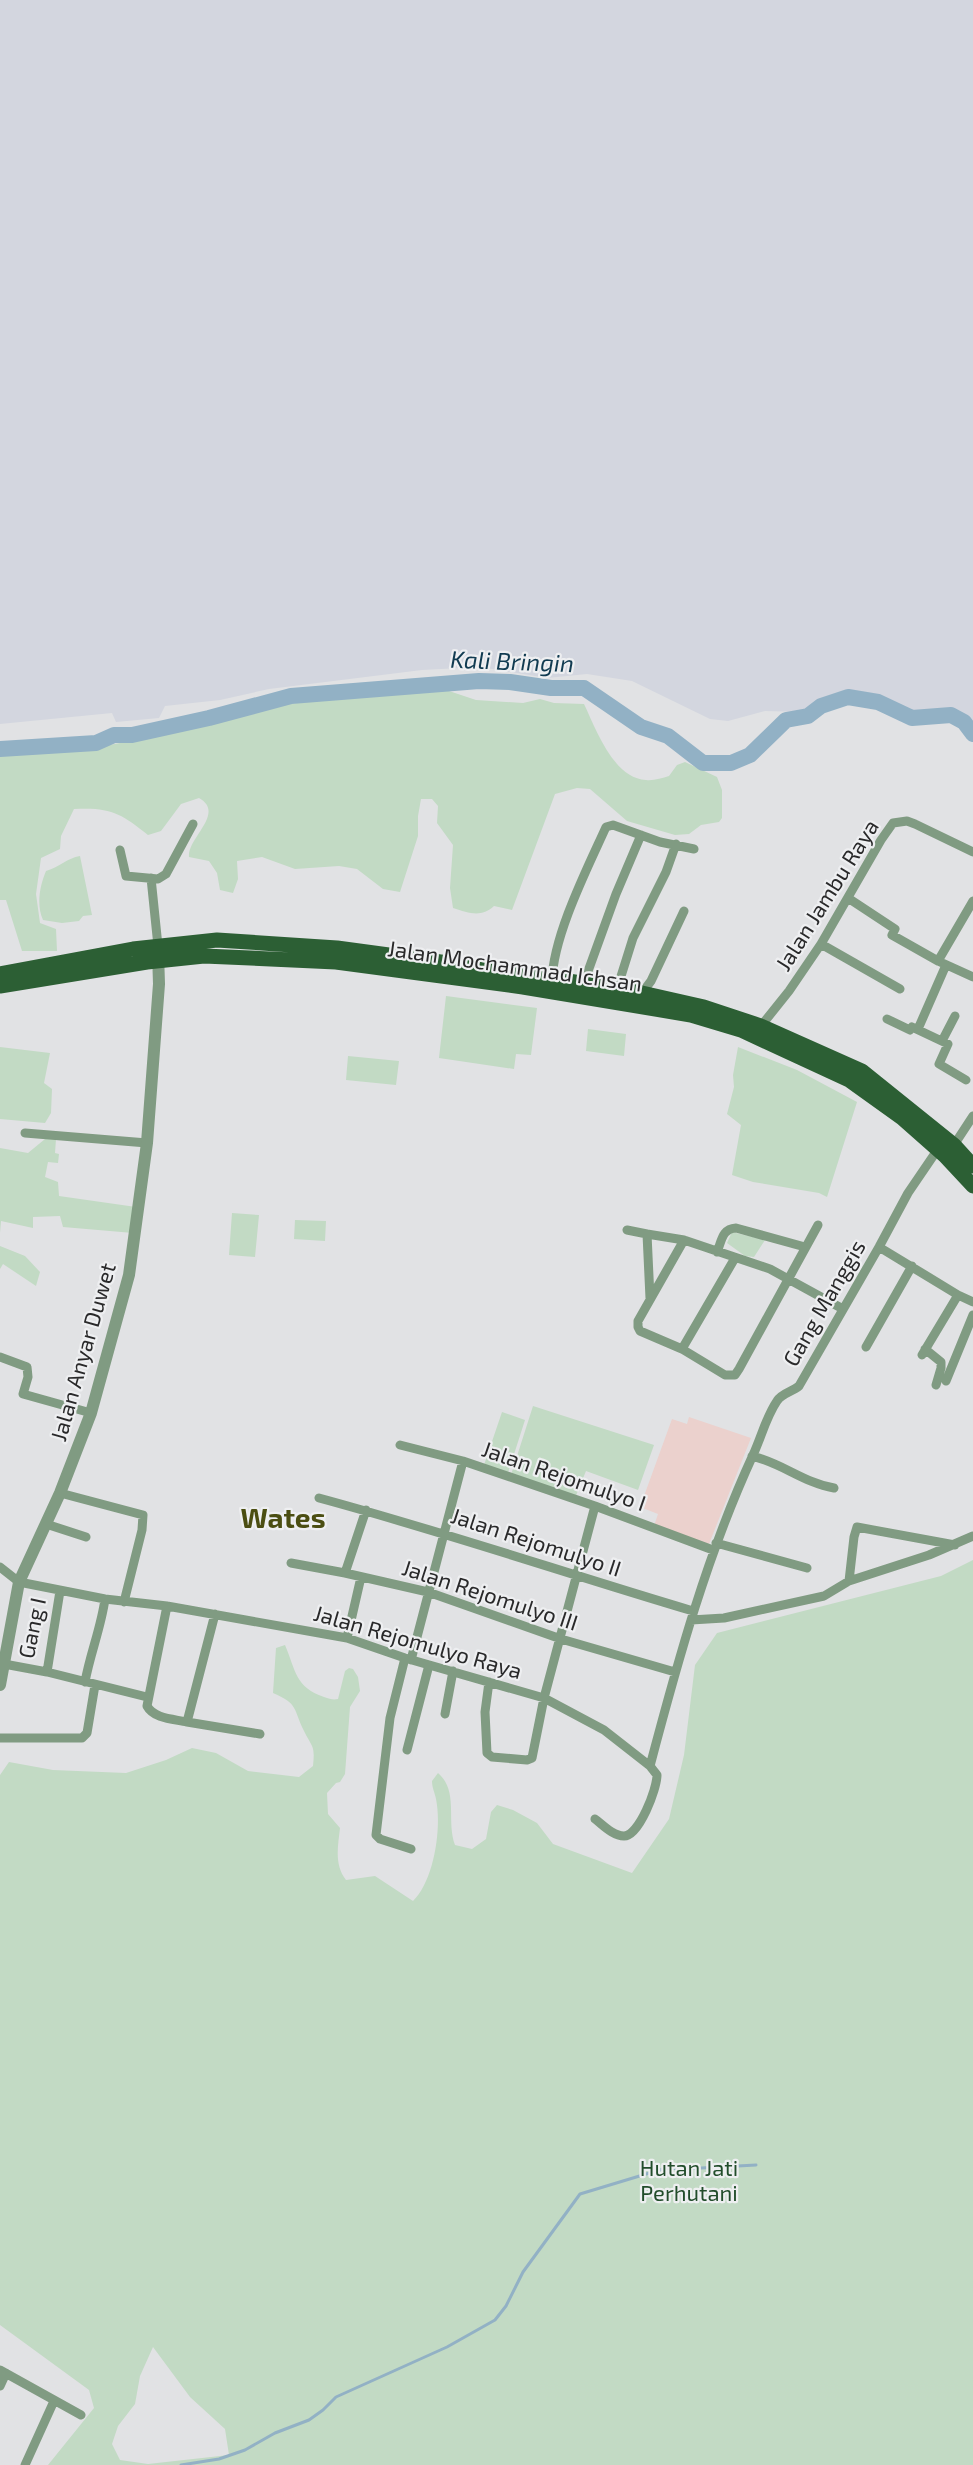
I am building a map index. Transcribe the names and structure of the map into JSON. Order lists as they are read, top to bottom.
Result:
{
  "streets": {
    "main road": ["Jalan Mochammad Ichsan"],
    "street": [
      "Jalan Jambu Raya",
      "Gang Manggis",
      "Jalan Anyar Duwet",
      "Jalan Rejomulyo I",
      "Jalan Rejomulyo II",
      "Jalan Rejomulyo III",
      "Gang I",
      "Jalan Rejomulyo Raya"
    ]
  },
  "crossings": [
    ["Jalan Jambu Raya", "Jalan Mochammad Ichsan"],
    ["Jalan Mochammad Ichsan", "Gang Manggis"],
    ["Jalan Mochammad Ichsan", "Jalan Anyar Duwet"],
    ["Gang Manggis", "Jalan Rejomulyo I"],
    ["Gang Manggis", "Jalan Rejomulyo II"],
    ["Gang Manggis", "Jalan Rejomulyo III"],
    ["Gang Manggis", "Jalan Rejomulyo Raya"],
    ["Jalan Anyar Duwet", "Gang I"],
    ["Jalan Anyar Duwet", "Jalan Rejomulyo Raya"],
    ["Gang I", "Jalan Rejomulyo Raya"]
  ],
  "districts": ["Wates"],
  "water": ["Kali Bringin"],
  "parks": ["Hutan Jati Perhutani"]
}
